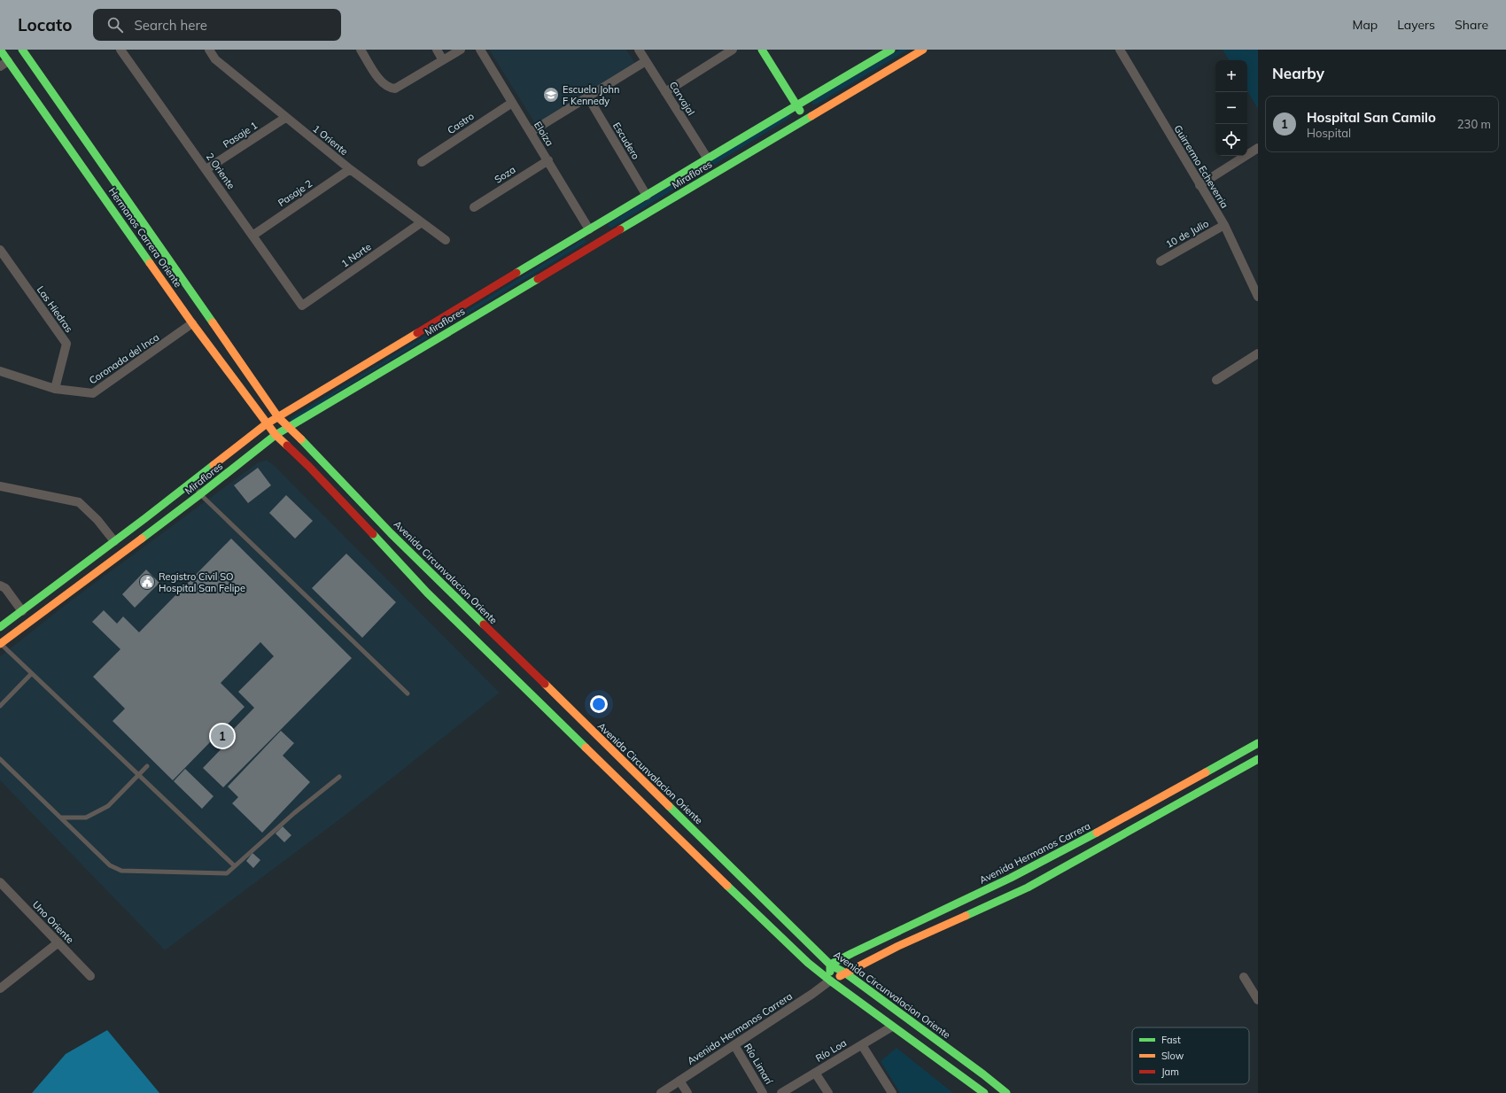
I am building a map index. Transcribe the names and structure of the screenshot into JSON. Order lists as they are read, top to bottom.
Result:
{
  "streets": {
    "street": [
      "Carvajal",
      "Castro",
      "Eloiza",
      "Pasaje 1",
      "1 Oriente",
      "Escudero",
      "Guirrermo Echeverria",
      "2 Oriente",
      "Soza",
      "Miraflores",
      "Pasaje 2",
      "10 de Julio",
      "Hermanos Carrera Oriente",
      "1 Norte",
      "Las Hiedras",
      "Coronada del Inca",
      "Avenida Circunvalacion Oriente",
      "Avenida Hermanos Carrera",
      "Uno Oriente",
      "Río Loa",
      "Río Limarí"
    ]
  },
  "crossings": [
    ["Carvajal", "Miraflores"],
    ["Castro", "Eloiza"],
    ["Eloiza", "Soza"],
    ["Eloiza", "Miraflores"],
    ["Pasaje 1", "1 Oriente"],
    ["Pasaje 1", "2 Oriente"],
    ["1 Oriente", "Pasaje 2"],
    ["1 Oriente", "1 Norte"],
    ["Escudero", "Miraflores"],
    ["Guirrermo Echeverria", "10 de Julio"],
    ["2 Oriente", "Pasaje 2"],
    ["2 Oriente", "1 Norte"],
    ["Miraflores", "Hermanos Carrera Oriente"],
    ["Miraflores", "Avenida Circunvalacion Oriente"],
    ["Hermanos Carrera Oriente", "Coronada del Inca"],
    ["Hermanos Carrera Oriente", "Avenida Circunvalacion Oriente"],
    ["Las Hiedras", "Coronada del Inca"],
    ["Avenida Circunvalacion Oriente", "Avenida Hermanos Carrera"],
    ["Avenida Hermanos Carrera", "Río Limarí"]
  ],
  "places": {
    "school or university": ["Escuela John F Kennedy"],
    "public building": ["Registro Civil SO Hospital San Felipe"]
  },
  "legend": ["Fast", "Slow", "Jam"],
  "page": {
    "header": "Locato",
    "search": "Search here",
    "nav": ["Map", "Layers", "Share"],
    "heading": "Nearby",
    "map_buttons": ["+", "−"],
    "list": [
      {
        "mark": "1",
        "name": "Hospital San Camilo",
        "note": "Hospital",
        "value": "230 m"
      }
    ],
    "pins": "1"
  }
}
